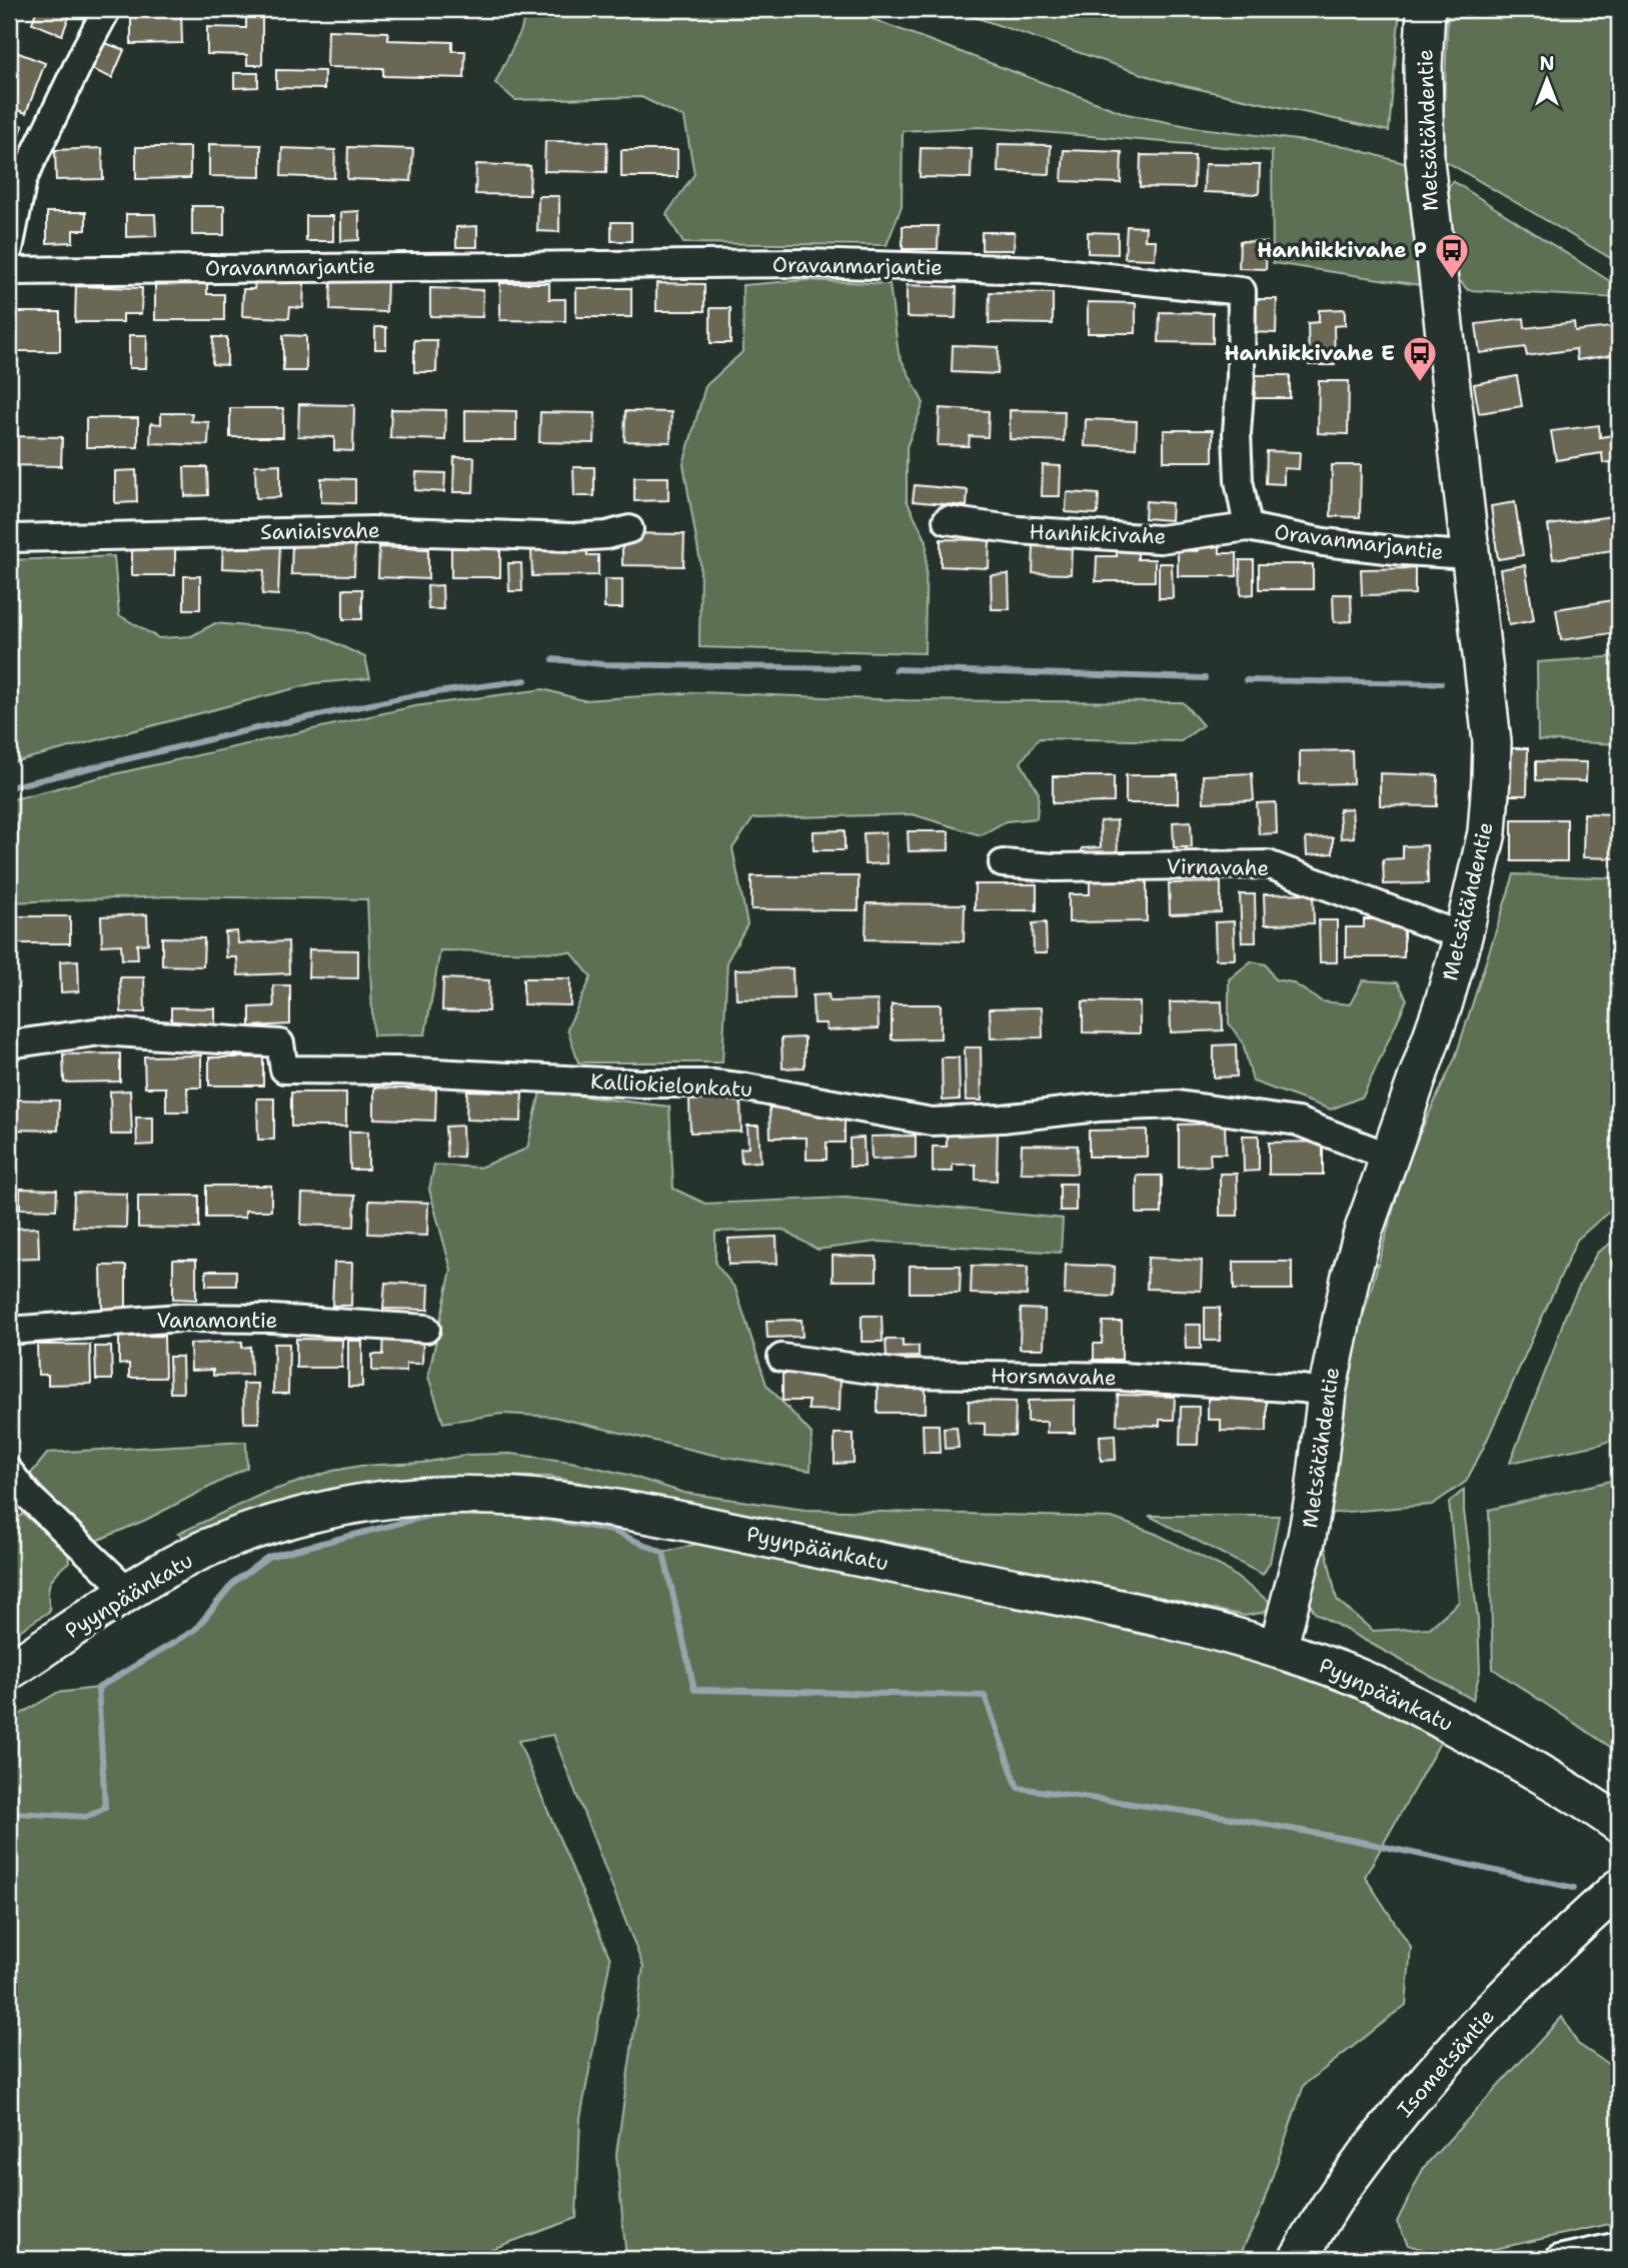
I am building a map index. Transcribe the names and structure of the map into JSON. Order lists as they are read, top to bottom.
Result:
{
  "streets": {
    "main road": ["Metsätähdentie", "Pyynpäänkatu", "Isometsäntie"],
    "street": [
      "Oravanmarjantie",
      "Saniaisvahe",
      "Hanhikkivahe",
      "Virnavahe",
      "Kalliokielonkatu",
      "Vanamontie",
      "Horsmavahe"
    ]
  },
  "crossings": [
    ["Metsätähdentie", "Oravanmarjantie"],
    ["Metsätähdentie", "Virnavahe"],
    ["Metsätähdentie", "Kalliokielonkatu"],
    ["Metsätähdentie", "Horsmavahe"],
    ["Metsätähdentie", "Pyynpäänkatu"],
    ["Oravanmarjantie", "Hanhikkivahe"]
  ],
  "places": {
    "bus stop": ["Hanhikkivahe P", "Hanhikkivahe E"]
  },
  "north": "top"
}
